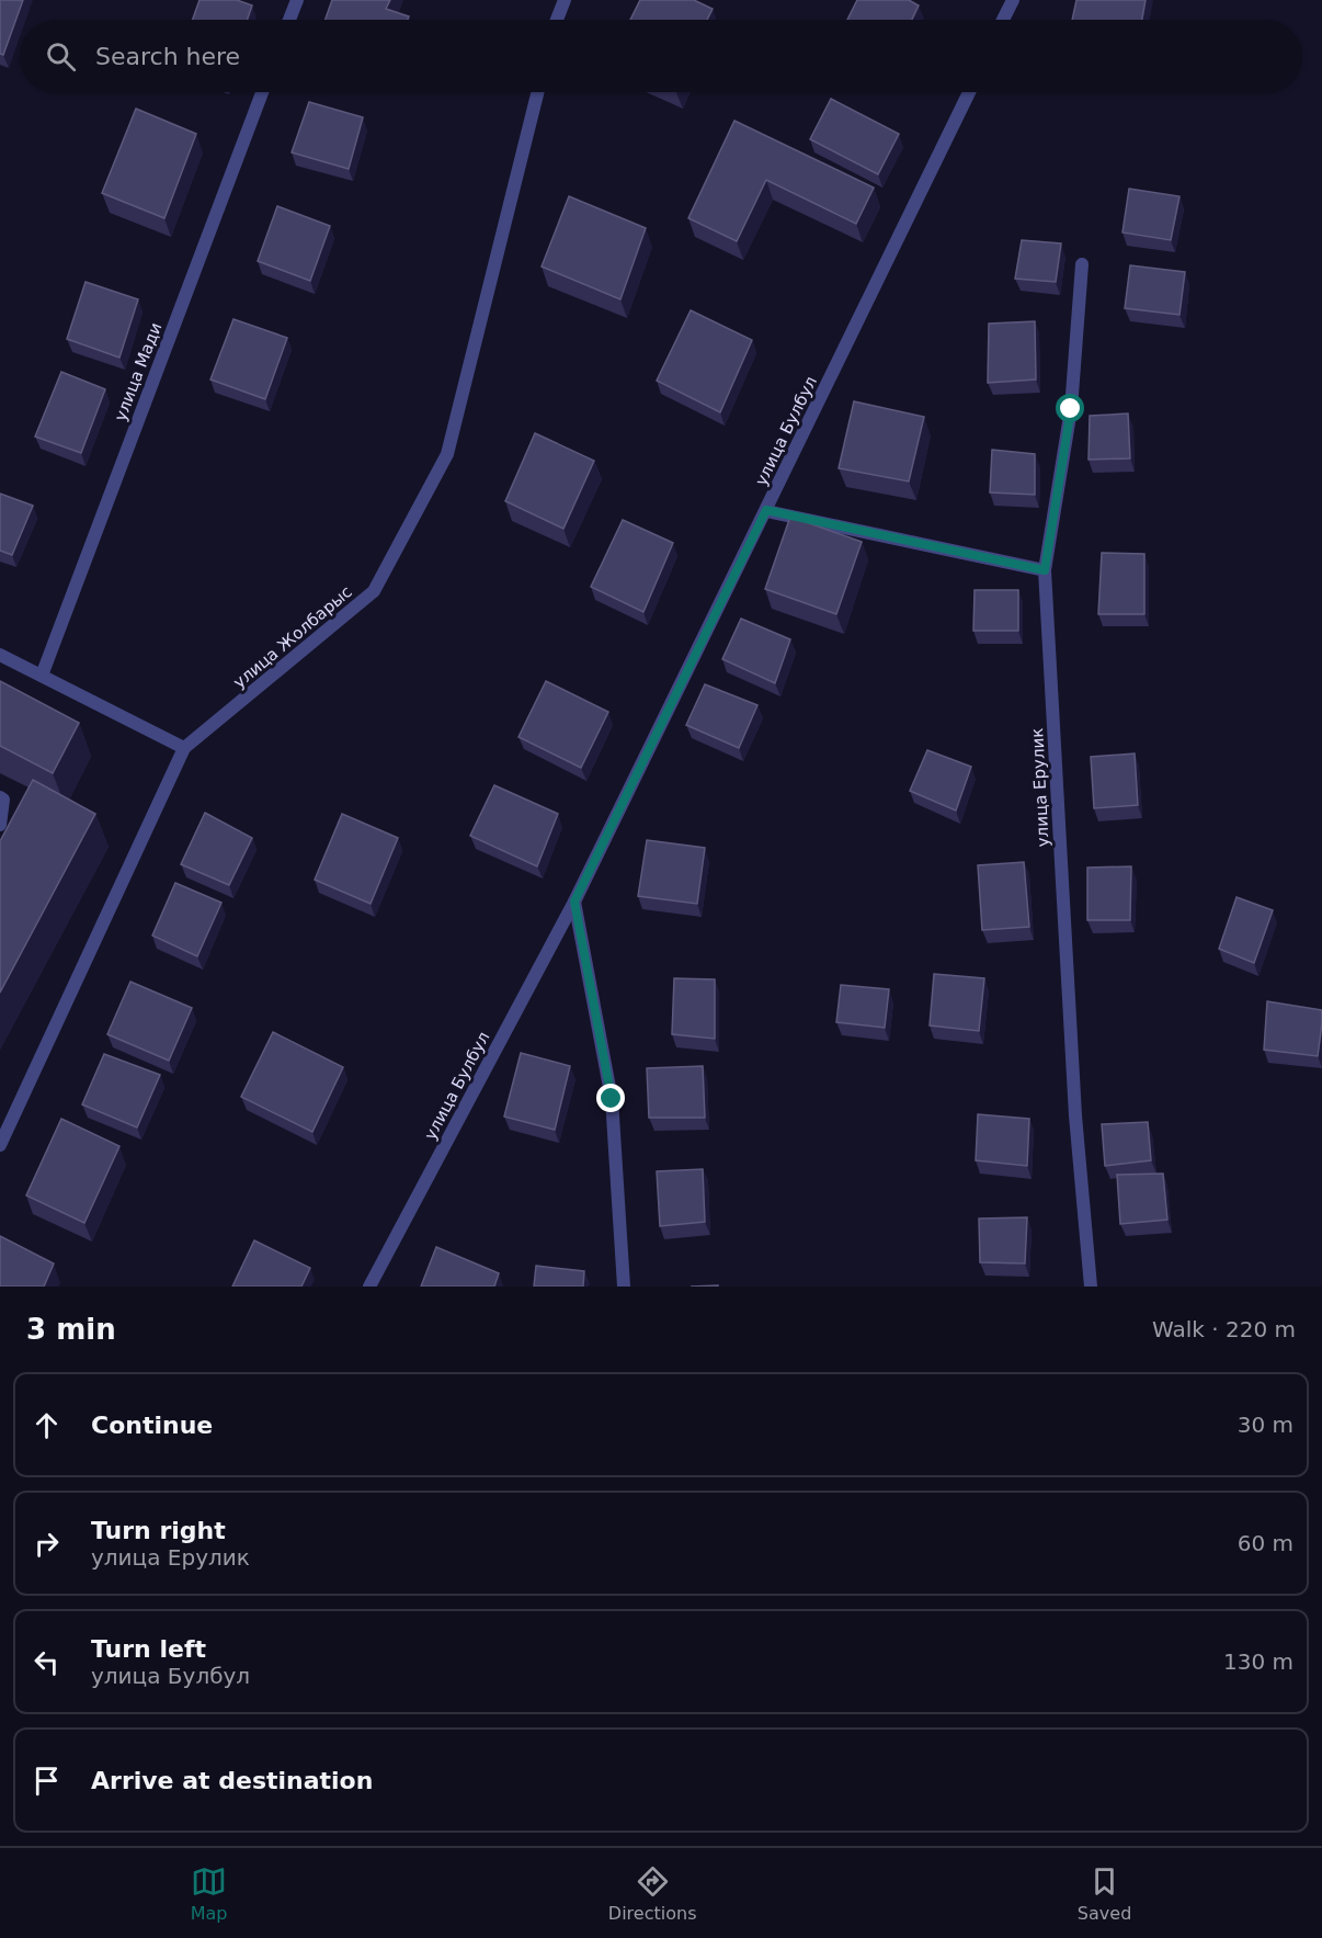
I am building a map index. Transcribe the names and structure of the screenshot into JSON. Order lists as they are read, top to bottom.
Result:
{
  "streets": {
    "street": [
      "улица Мади",
      "улица Булбул",
      "улица Жолбарыс",
      "улица Ерулик"
    ]
  },
  "page": {
    "search": "Search here",
    "heading": ["3 min", "Walk · 220 m"],
    "list": [
      ["Continue", "30 m"],
      ["Turn right", "улица Ерулик", "60 m"],
      ["Turn left", "улица Булбул", "130 m"],
      "Arrive at destination"
    ],
    "nav": ["Map", "Directions", "Saved"]
  }
}
